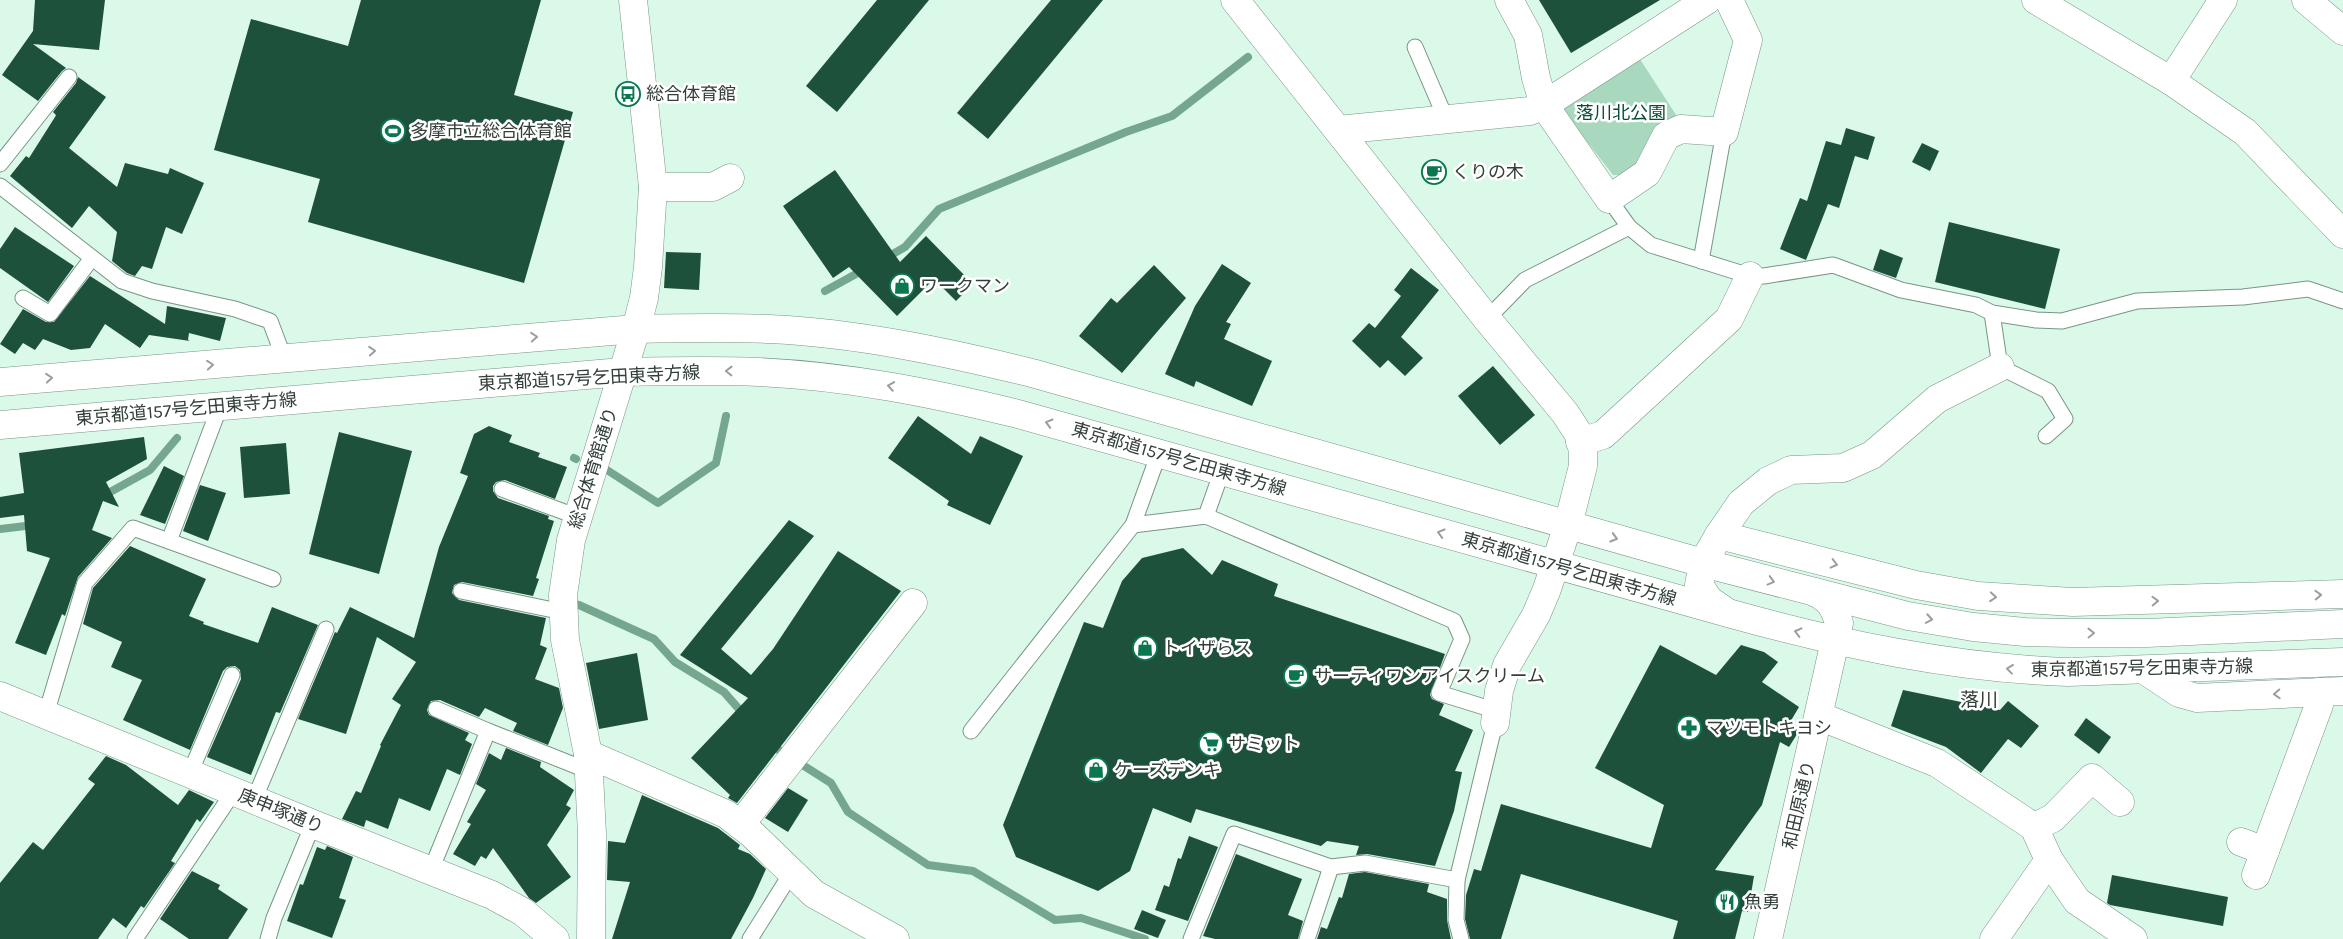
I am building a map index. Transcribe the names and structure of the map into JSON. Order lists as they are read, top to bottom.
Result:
{
  "streets": {
    "main road": [
      "東京都道157号乞田東寺方線",
      "総合体育館通り",
      "和田原通り",
      "庚申塚通り"
    ]
  },
  "crossings": [
    ["東京都道157号乞田東寺方線", "総合体育館通り"],
    ["東京都道157号乞田東寺方線", "和田原通り"]
  ],
  "districts": ["落川"],
  "parks": ["落川北公園"],
  "places": {
    "bus stop": ["総合体育館"],
    "sports": ["多摩市立総合体育館"],
    "cafe": ["くりの木", "サーティワンアイスクリーム"],
    "shop": ["ワークマン", "トイザらス", "ケーズデンキ"],
    "pharmacy": ["マツモトキヨシ"],
    "supermarket": ["サミット"],
    "restaurant": ["魚勇"]
  }
}
